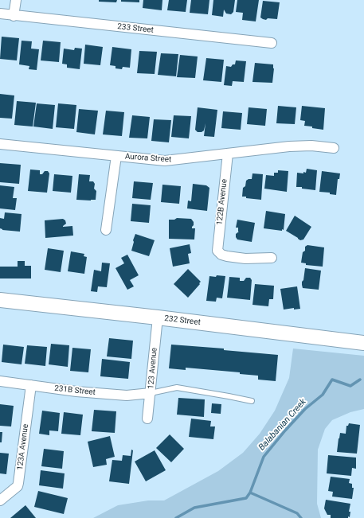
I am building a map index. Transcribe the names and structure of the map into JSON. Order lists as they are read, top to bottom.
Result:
{
  "streets": {
    "main road": ["232 Street"],
    "street": [
      "233 Street",
      "Aurora Street",
      "122B Avenue",
      "123 Avenue",
      "231B Street",
      "123A Avenue"
    ]
  },
  "crossings": [
    ["Aurora Street", "122B Avenue"],
    ["232 Street", "123 Avenue"],
    ["123 Avenue", "231B Street"],
    ["231B Street", "123A Avenue"]
  ],
  "water": ["Balabanian Creek"]
}
